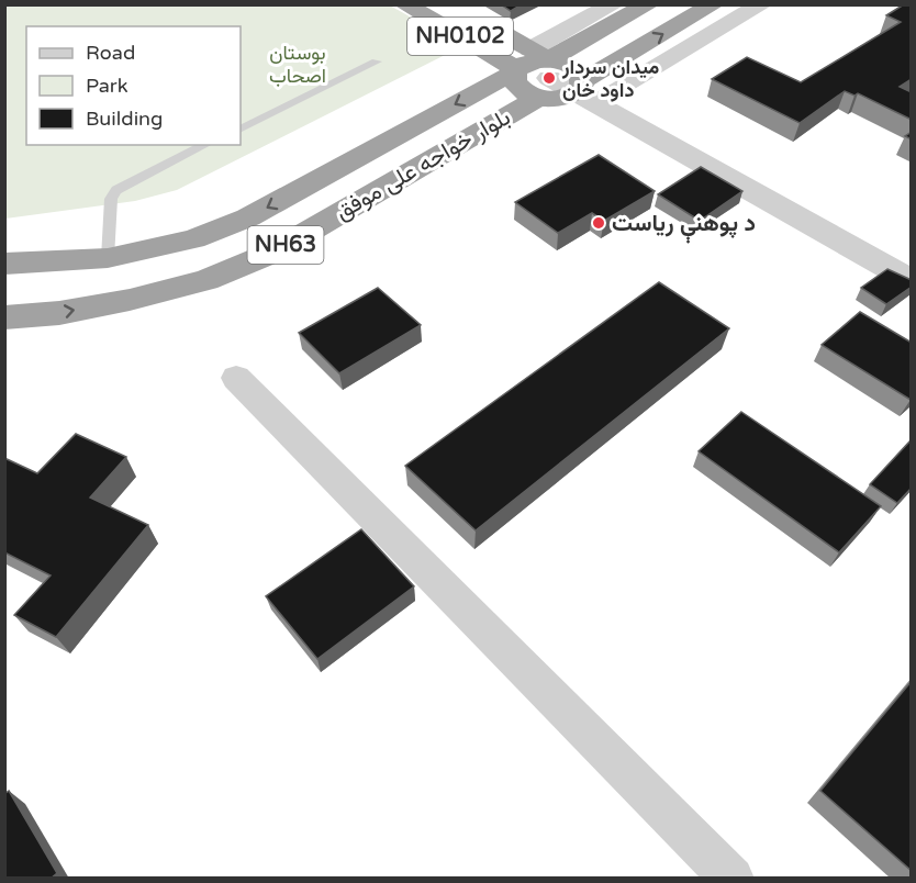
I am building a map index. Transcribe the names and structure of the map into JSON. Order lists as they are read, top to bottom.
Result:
{
  "streets": {
    "highway": ["NH0102", "بلوار خواجه علی موفق", "NH63"]
  },
  "crossings": [
    ["NH0102", "بلوار خواجه علی موفق"],
    ["NH0102", "NH63"],
    ["بلوار خواجه علی موفق", "NH63"]
  ],
  "parks": ["بوستان اصحاب"],
  "places": ["میدان سردار داود خان", "د پوهنې ریاست"],
  "legend": ["Road", "Park", "Building"]
}
